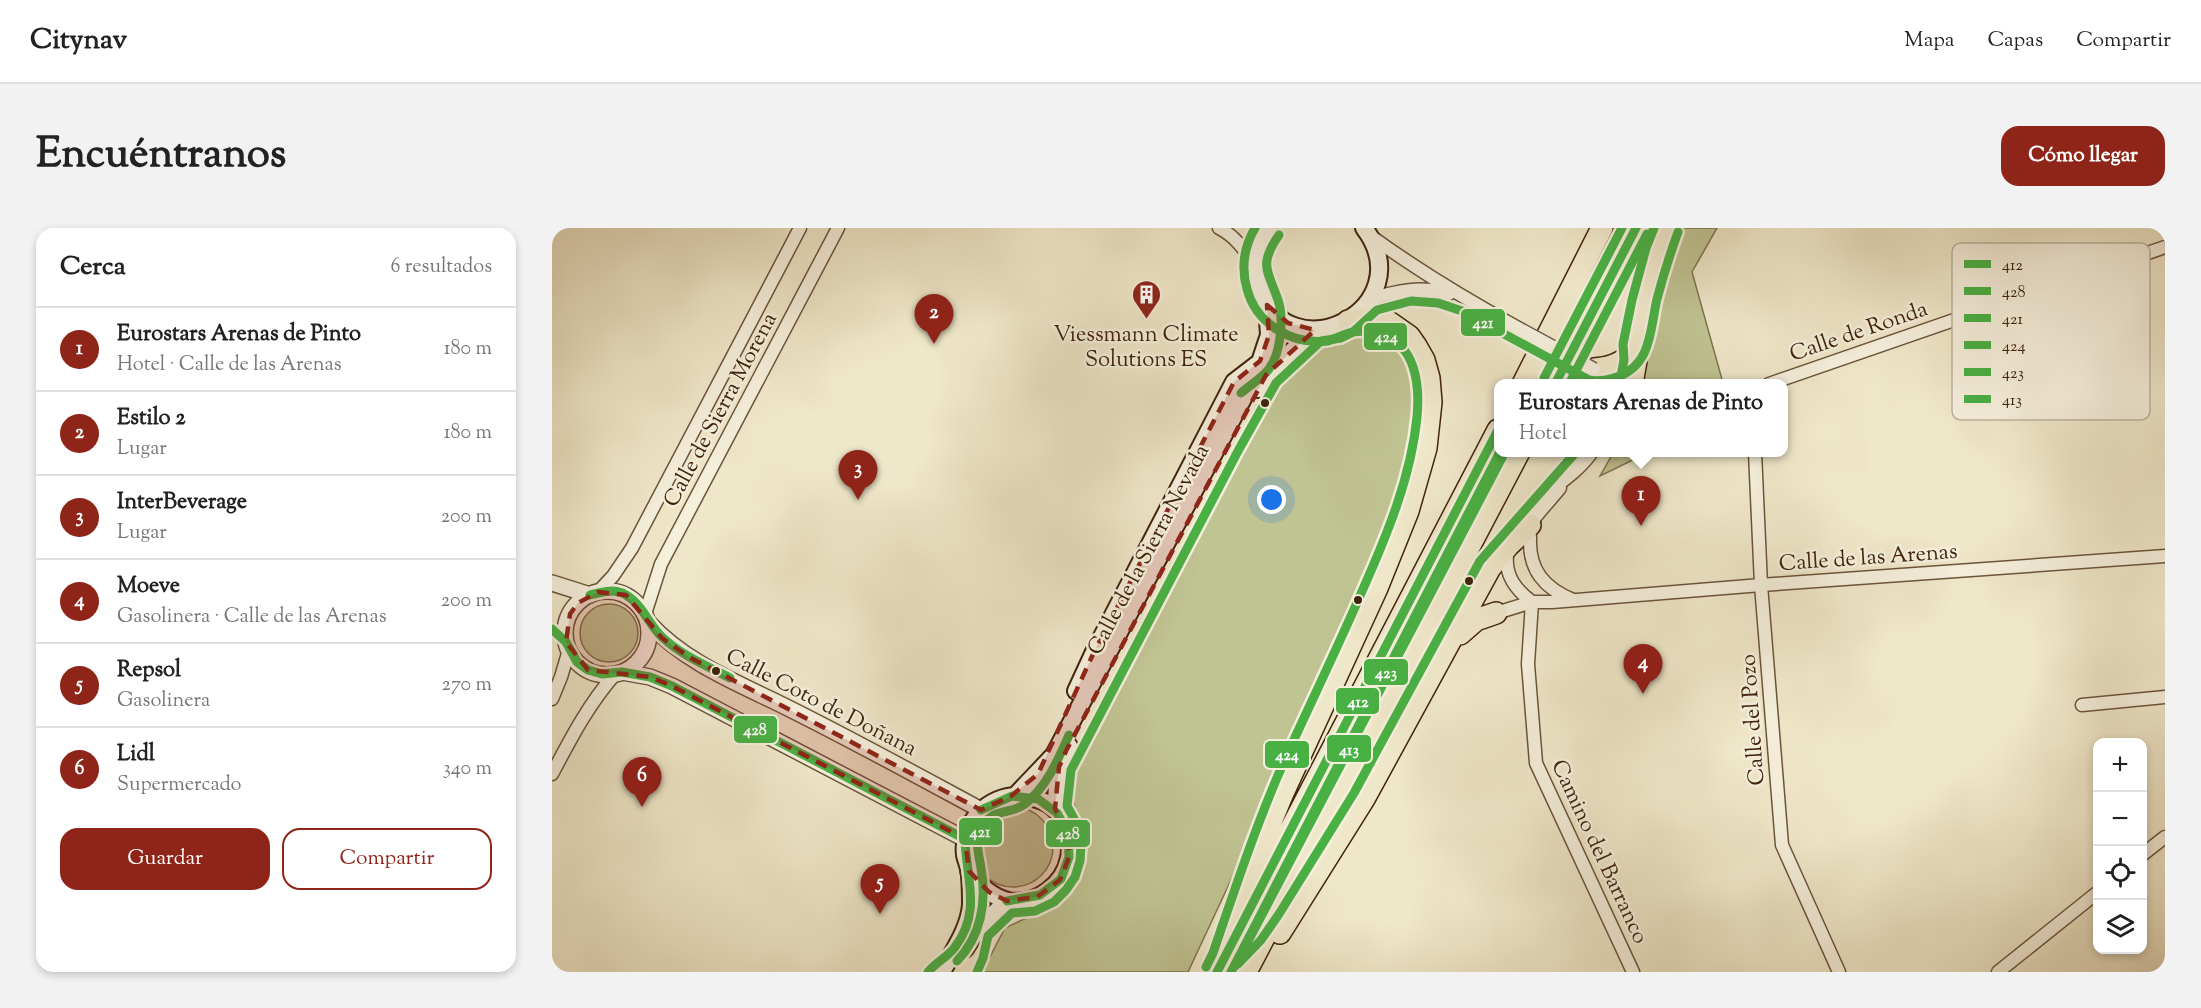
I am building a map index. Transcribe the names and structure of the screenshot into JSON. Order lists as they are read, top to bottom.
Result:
{
  "streets": {
    "main road": ["Calle de la Sierra Nevada"],
    "street": [
      "Calle de Ronda",
      "Calle de Sierra Morena",
      "Calle de las Arenas",
      "Calle Coto de Doñana",
      "Calle del Pozo",
      "Camino del Barranco"
    ]
  },
  "crossings": [
    ["Calle de Sierra Morena", "Calle Coto de Doñana"],
    ["Calle de la Sierra Nevada", "Calle Coto de Doñana"],
    ["Calle de las Arenas", "Calle del Pozo"],
    ["Calle de las Arenas", "Camino del Barranco"]
  ],
  "places": {
    "building": ["Viessmann Climate Solutions ES"]
  },
  "lines": [
    "transit line 412",
    "transit line 424",
    "transit line 413",
    "transit line 421",
    "transit line 423",
    "transit line 428"
  ],
  "legend": [
    "412",
    "428",
    "421",
    "424",
    "423",
    "413"
  ],
  "page": {
    "header": "Citynav",
    "nav": ["Mapa", "Capas", "Compartir"],
    "title": "Encuéntranos",
    "buttons": [
      "Cómo llegar",
      ["Guardar", "Compartir"]
    ],
    "heading": ["Cerca", "6 resultados"],
    "pins": [
      "2",
      "3",
      "1",
      "4",
      "6",
      "5"
    ],
    "list": [
      {
        "mark": "1",
        "name": "Eurostars Arenas de Pinto",
        "note": "Hotel · Calle de las Arenas",
        "value": "180 m"
      },
      {
        "mark": "2",
        "name": "Estilo 2",
        "note": "Lugar",
        "value": "180 m"
      },
      {
        "mark": "3",
        "name": "InterBeverage",
        "note": "Lugar",
        "value": "200 m"
      },
      {
        "mark": "4",
        "name": "Moeve",
        "note": "Gasolinera · Calle de las Arenas",
        "value": "200 m"
      },
      {
        "mark": "5",
        "name": "Repsol",
        "note": "Gasolinera",
        "value": "270 m"
      },
      {
        "mark": "6",
        "name": "Lidl",
        "note": "Supermercado",
        "value": "340 m"
      }
    ],
    "popup": ["Eurostars Arenas de Pinto", "Hotel"],
    "map_buttons": ["+", "−"]
  }
}
